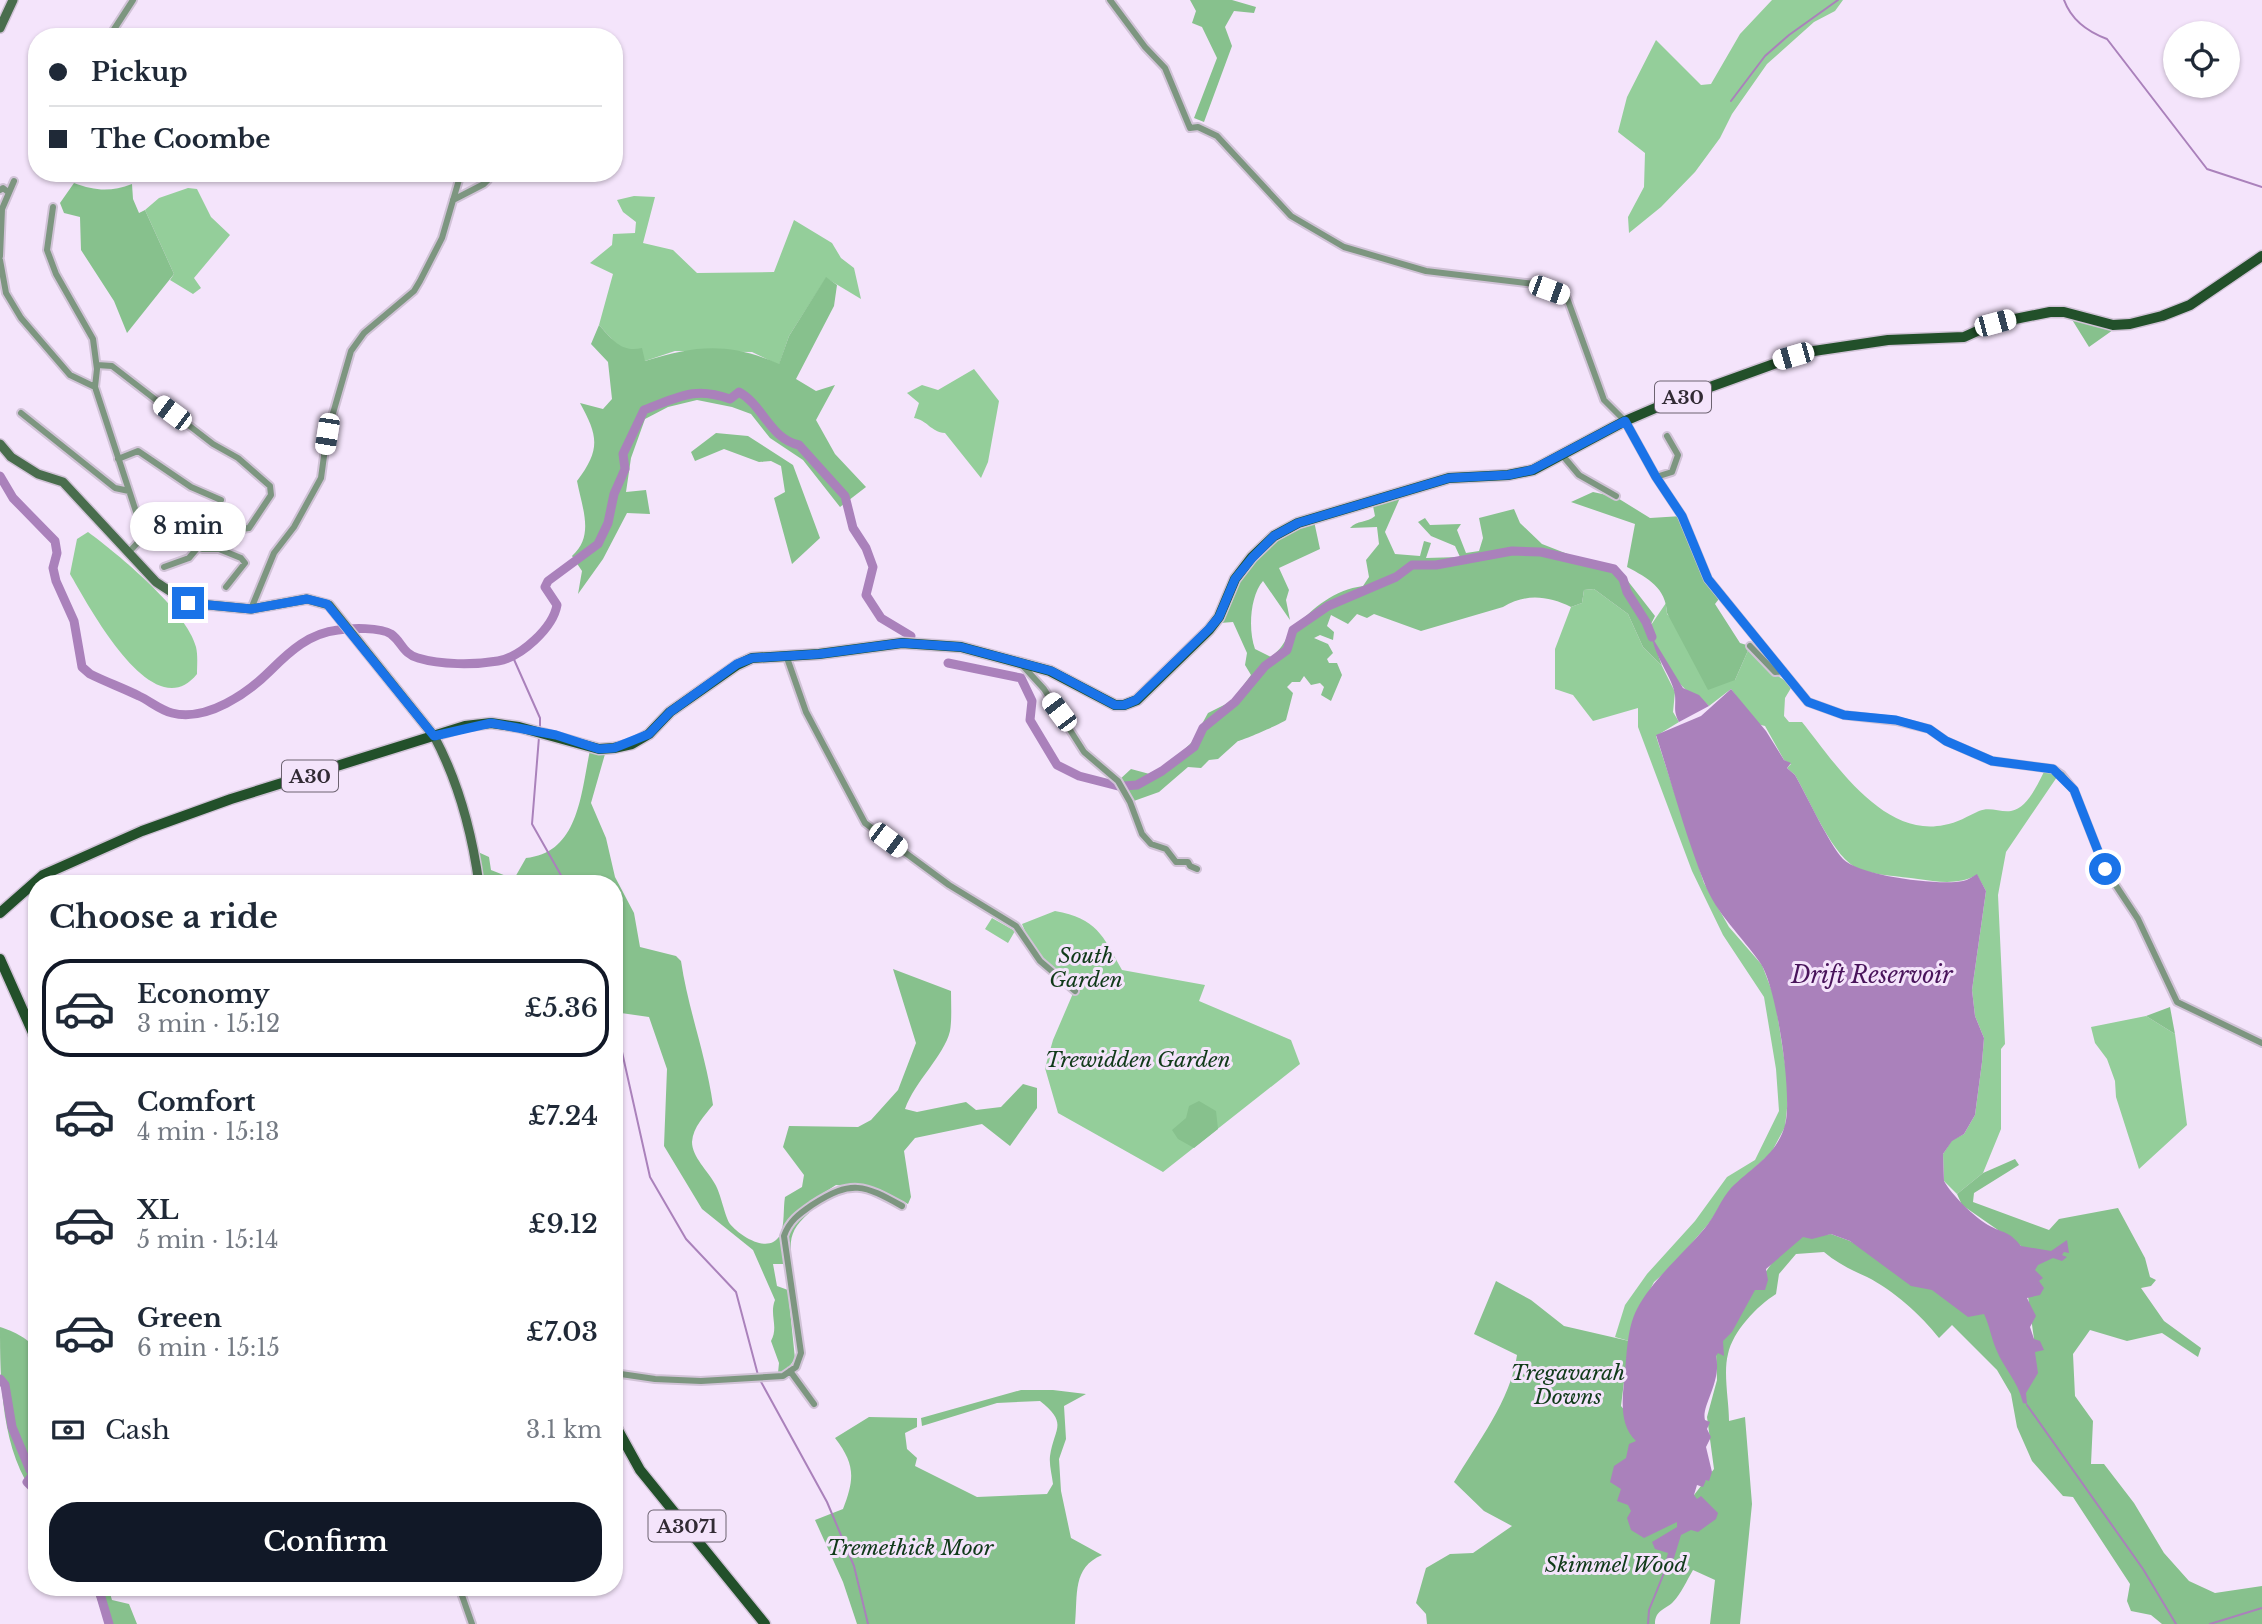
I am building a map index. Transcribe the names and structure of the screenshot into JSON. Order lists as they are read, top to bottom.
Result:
{
  "streets": {
    "main road": ["A30", "A3071"]
  },
  "water": ["Drift Reservoir"],
  "parks": [
    "South Garden",
    "Trewidden Garden",
    "Tregavarah Downs",
    "Tremethick Moor",
    "Skimmel Wood"
  ],
  "page": {
    "banner": ["Pickup", "The Coombe"],
    "bubble": "8 min",
    "heading": "Choose a ride",
    "list": [
      {
        "name": "Economy",
        "note": "3 min · 15:12",
        "value": "£5.36"
      },
      {
        "name": "Comfort",
        "note": "4 min · 15:13",
        "value": "£7.24"
      },
      {
        "name": "XL",
        "note": "5 min · 15:14",
        "value": "£9.12"
      },
      {
        "name": "Green",
        "note": "6 min · 15:15",
        "value": "£7.03"
      }
    ],
    "pay": ["Cash", "3.1 km"],
    "buttons": "Confirm"
  }
}
